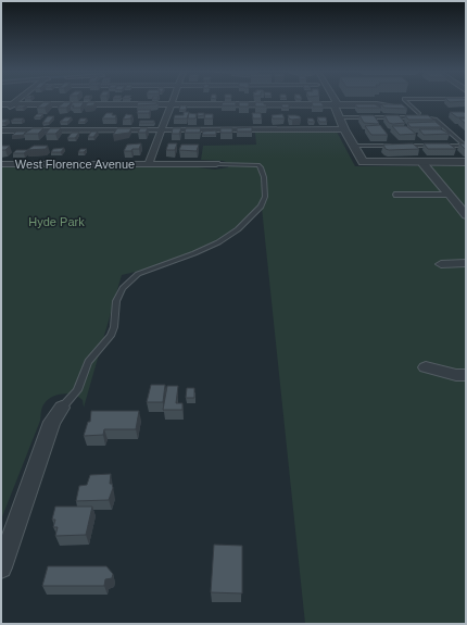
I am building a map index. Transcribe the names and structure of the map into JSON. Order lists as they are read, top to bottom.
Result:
{
  "streets": {
    "street": ["West Florence Avenue"]
  },
  "parks": ["Hyde Park"]
}
